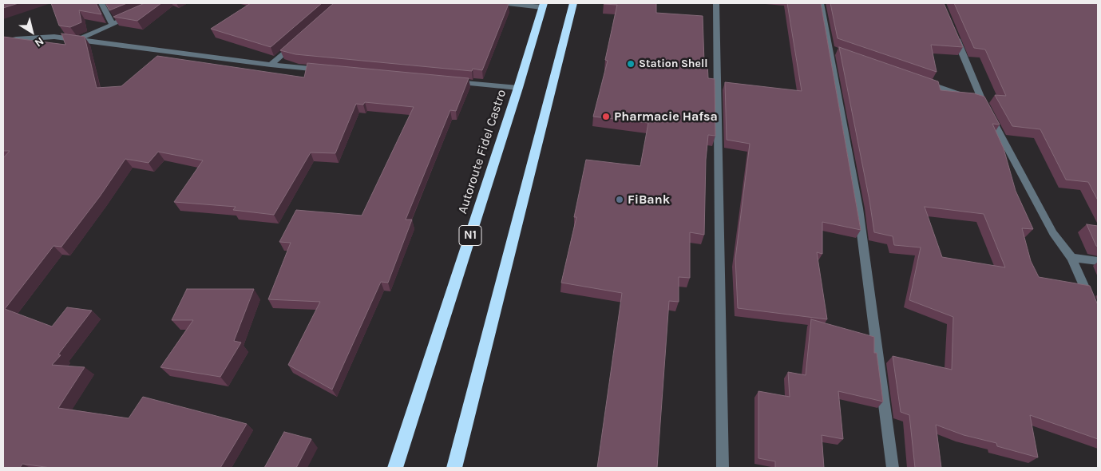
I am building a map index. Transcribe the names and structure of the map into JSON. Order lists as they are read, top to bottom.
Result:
{
  "streets": {
    "highway": ["Autoroute Fidel Castro", "N1"]
  },
  "places": ["Station Shell", "Pharmacie Hafsa", "FiBank"],
  "north": "bottom right"
}
